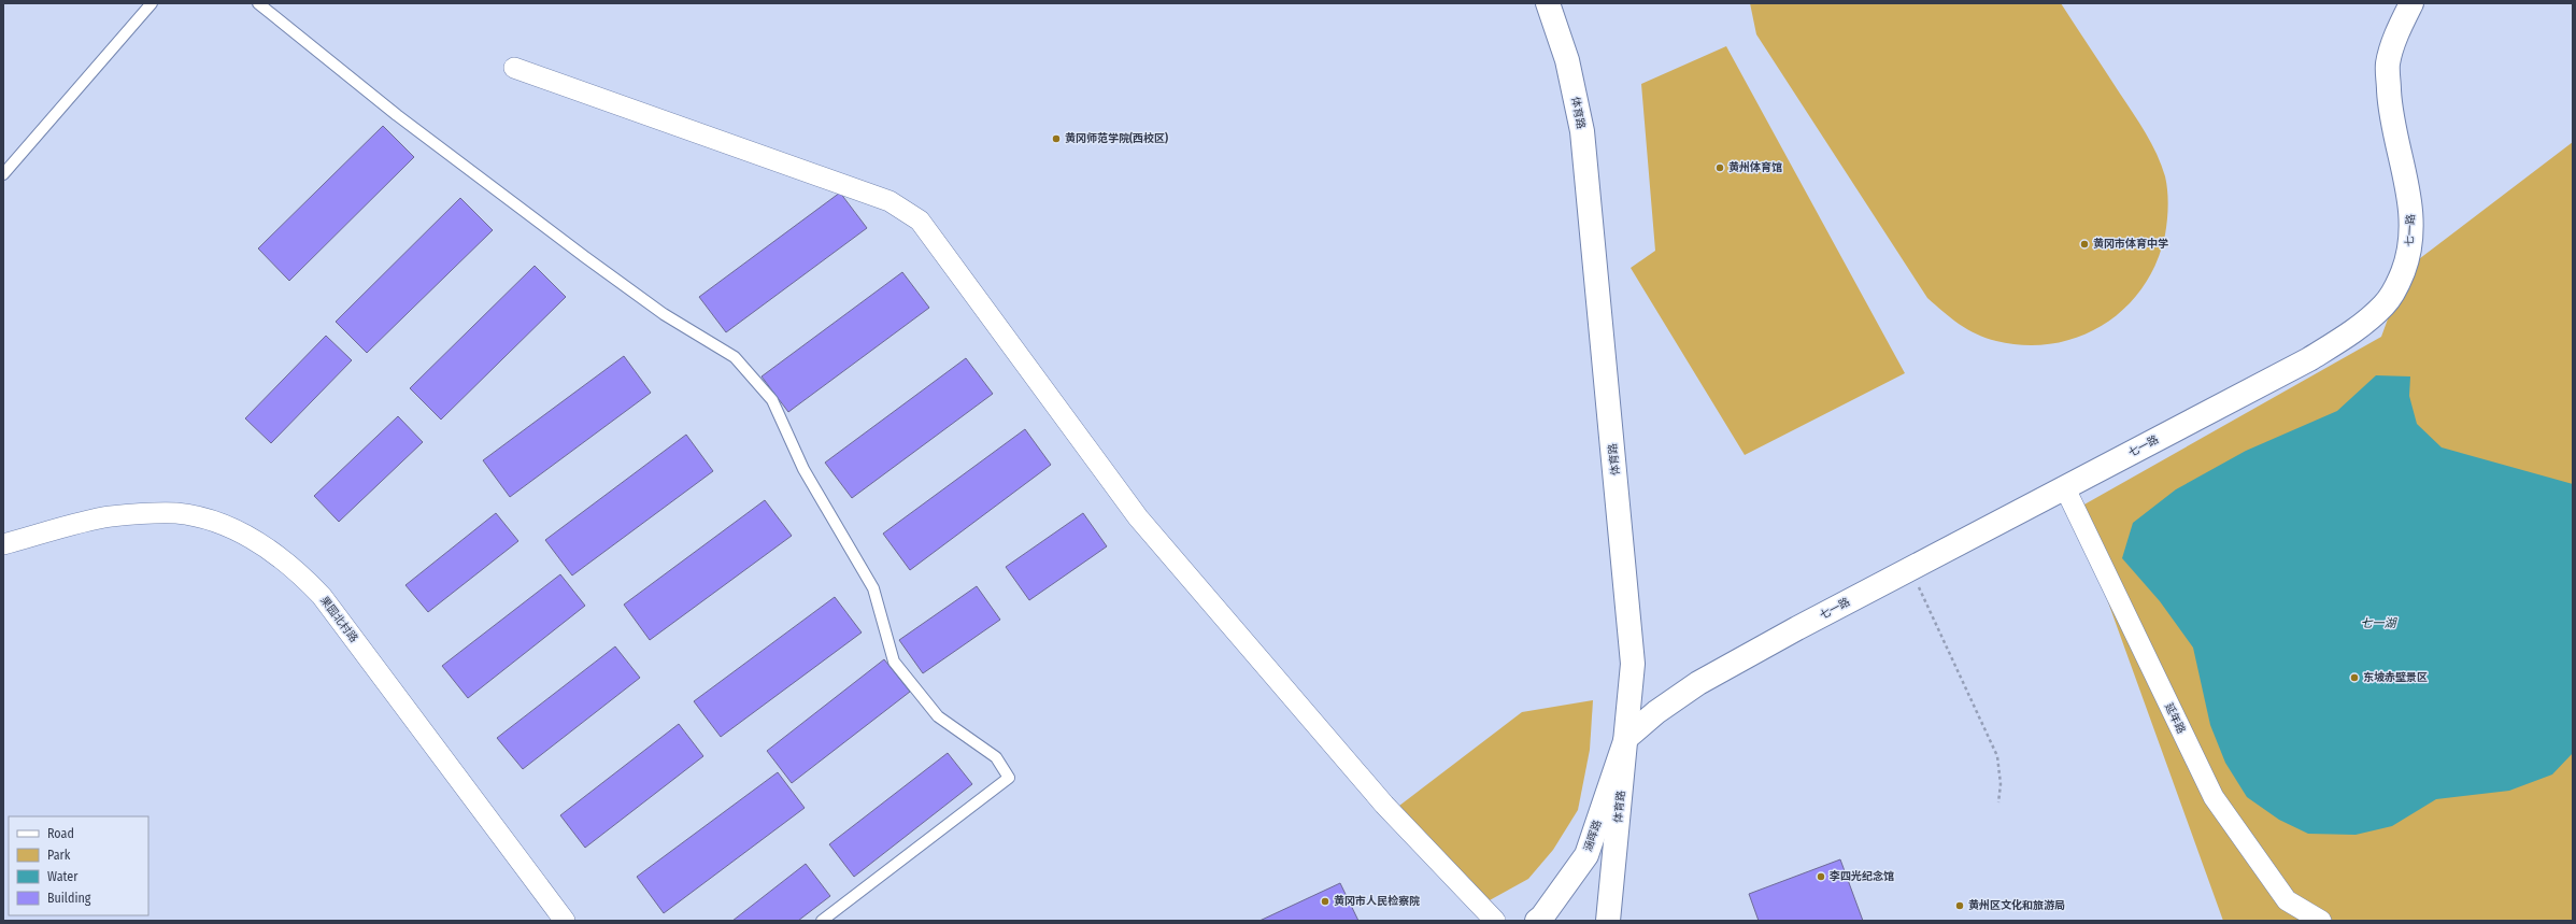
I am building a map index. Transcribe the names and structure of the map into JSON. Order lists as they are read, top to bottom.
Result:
{
  "streets": {
    "street": [
      "体育路",
      "七一路",
      "果园北村路",
      "延年路",
      "涵晖路"
    ]
  },
  "crossings": [
    ["体育路", "七一路"],
    ["体育路", "涵晖路"],
    ["七一路", "延年路"],
    ["七一路", "涵晖路"]
  ],
  "water": ["七一湖"],
  "places": [
    "黄冈师范学院(西校区)",
    "黄州体育馆",
    "黄冈市体育中学",
    "东坡赤壁景区",
    "李四光纪念馆",
    "黄冈市人民检察院",
    "黄州区文化和旅游局"
  ],
  "legend": [
    "Road",
    "Park",
    "Water",
    "Building"
  ]
}
